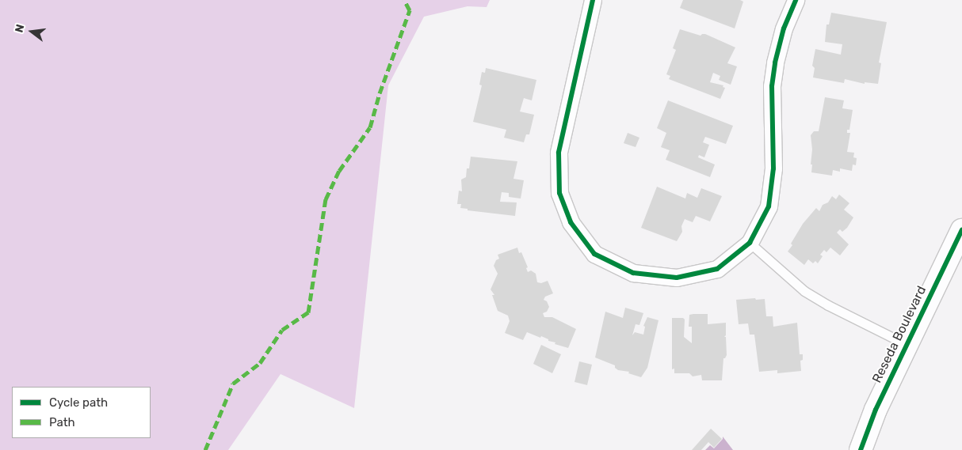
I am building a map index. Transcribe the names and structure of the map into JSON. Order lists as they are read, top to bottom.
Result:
{
  "streets": {
    "main road": ["Reseda Boulevard"]
  },
  "legend": ["Cycle path", "Path"],
  "north": "left"
}
